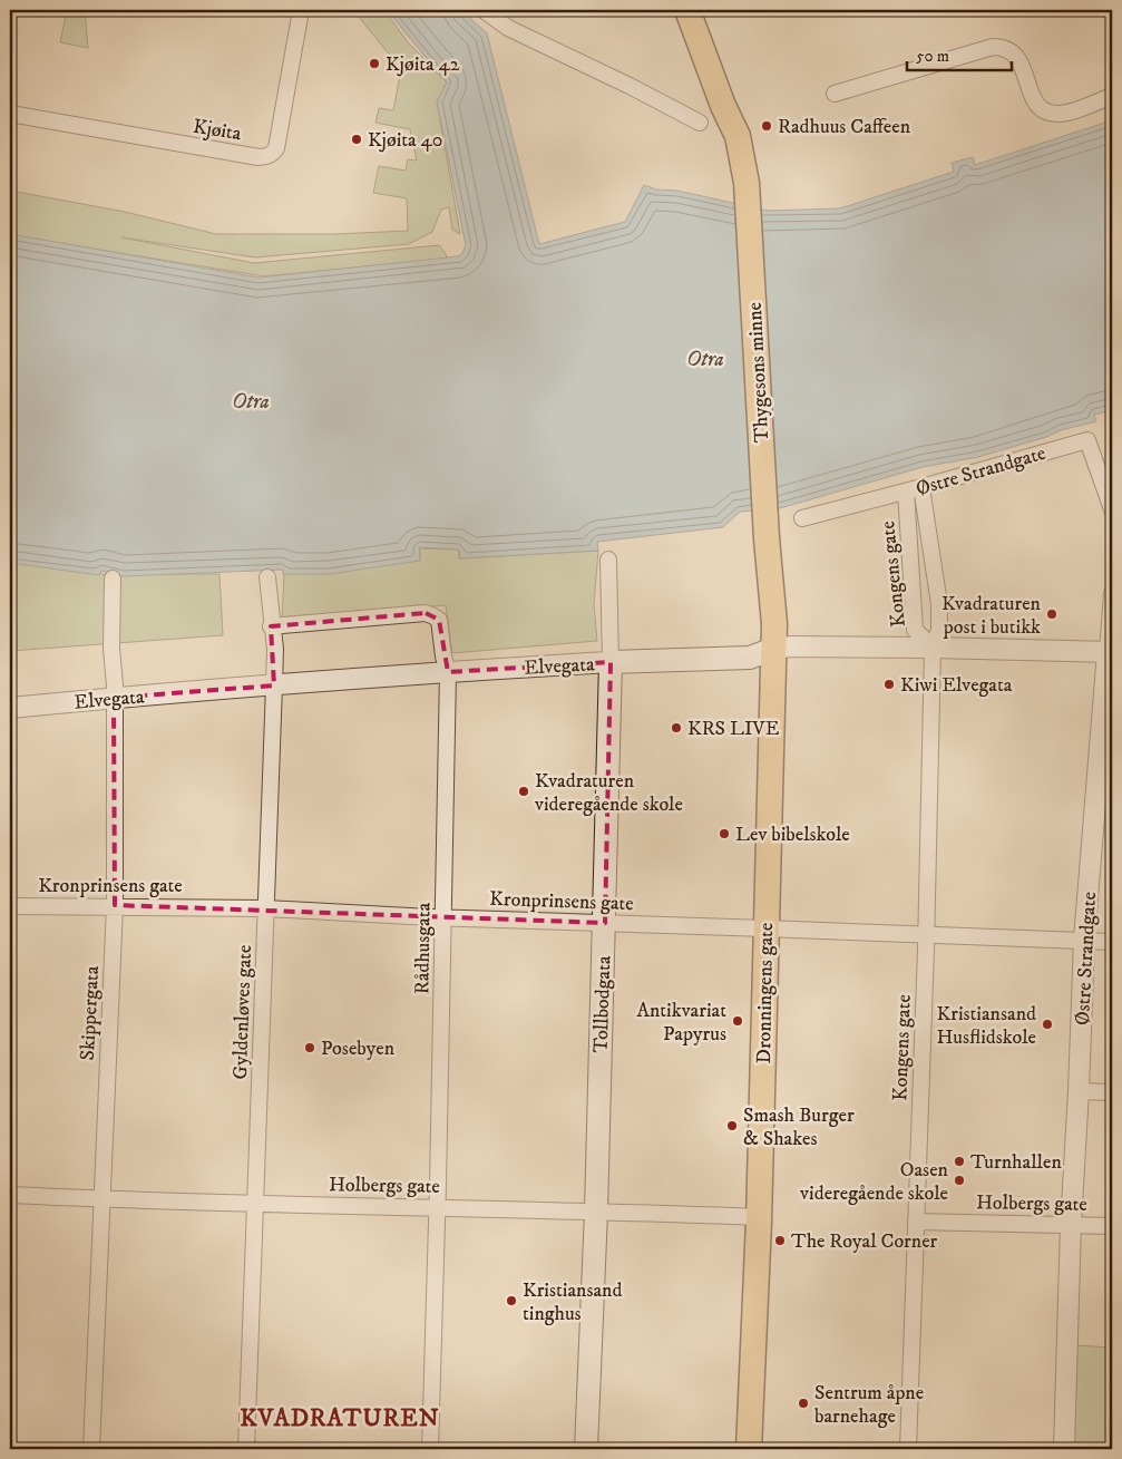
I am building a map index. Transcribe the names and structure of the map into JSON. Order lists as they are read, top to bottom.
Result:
{
  "streets": {
    "main road": [
      "Thygesons minne",
      "Elvegata",
      "Dronningens gate",
      "Tollbodgata"
    ],
    "street": [
      "Kjøita",
      "Østre Strandgate",
      "Kongens gate",
      "Kronprinsens gate",
      "Rådhusgata",
      "Gyldenløves gate",
      "Skippergata",
      "Holbergs gate"
    ]
  },
  "crossings": [
    ["Thygesons minne", "Dronningens gate"],
    ["Østre Strandgate", "Kongens gate"],
    ["Østre Strandgate", "Elvegata"],
    ["Østre Strandgate", "Kronprinsens gate"],
    ["Østre Strandgate", "Holbergs gate"],
    ["Kongens gate", "Elvegata"],
    ["Kongens gate", "Kronprinsens gate"],
    ["Kongens gate", "Holbergs gate"],
    ["Elvegata", "Rådhusgata"],
    ["Elvegata", "Dronningens gate"],
    ["Elvegata", "Tollbodgata"],
    ["Elvegata", "Gyldenløves gate"],
    ["Elvegata", "Skippergata"],
    ["Kronprinsens gate", "Rådhusgata"],
    ["Kronprinsens gate", "Dronningens gate"],
    ["Kronprinsens gate", "Tollbodgata"],
    ["Kronprinsens gate", "Gyldenløves gate"],
    ["Kronprinsens gate", "Skippergata"],
    ["Rådhusgata", "Gyldenløves gate"],
    ["Rådhusgata", "Holbergs gate"],
    ["Dronningens gate", "Holbergs gate"],
    ["Tollbodgata", "Holbergs gate"],
    ["Gyldenløves gate", "Holbergs gate"],
    ["Skippergata", "Holbergs gate"]
  ],
  "districts": ["KVADRATUREN"],
  "water": ["Otra"],
  "places": [
    "Kjøita 42",
    "Radhuus Caffeen",
    "Kjøita 40",
    "Kvadraturen post i butikk",
    "Kiwi Elvegata",
    "KRS LIVE",
    "Kvadraturen videregående skole",
    "Lev bibelskole",
    "Antikvariat Papyrus",
    "Kristiansand Husflidskole",
    "Posebyen",
    "Smash Burger & Shakes",
    "Turnhallen",
    "Oasen videregående skole",
    "The Royal Corner",
    "Kristiansand tinghus",
    "Sentrum åpne barnehage"
  ],
  "scale_bar": "50 m"
}
